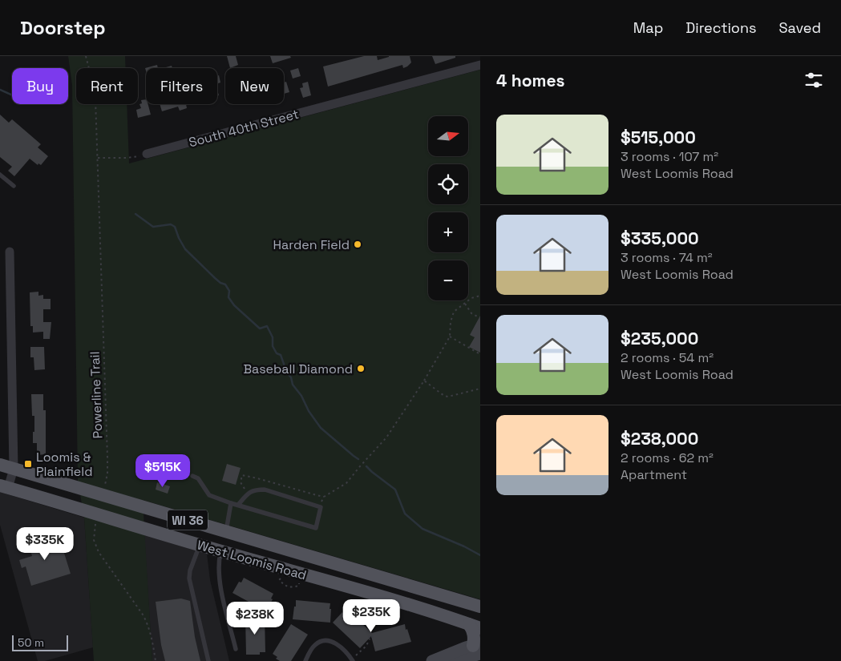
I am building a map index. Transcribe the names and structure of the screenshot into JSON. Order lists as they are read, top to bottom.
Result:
{
  "streets": {
    "main road": ["WI 36", "West Loomis Road"],
    "street": ["South 40th Street"],
    "path": ["Powerline Trail"]
  },
  "crossings": [
    ["Powerline Trail", "West Loomis Road"]
  ],
  "places": {
    "other": ["Harden Field", "Baseball Diamond"],
    "transit": ["Loomis & Plainfield"]
  },
  "scale_bar": "50 m",
  "north": "right",
  "page": {
    "header": "Doorstep",
    "nav": ["Map", "Directions", "Saved"],
    "heading": "4 homes",
    "chip": [
      "Buy",
      "Rent",
      "Filters",
      "New"
    ],
    "list": [
      {
        "name": "$515,000",
        "note": "3 rooms · 107 m² · West Loomis Road"
      },
      {
        "name": "$335,000",
        "note": "3 rooms · 74 m² · West Loomis Road"
      },
      {
        "name": "$235,000",
        "note": "2 rooms · 54 m² · West Loomis Road"
      },
      {
        "name": "$238,000",
        "note": "2 rooms · 62 m² · Apartment"
      }
    ],
    "map_buttons": ["+", "−"],
    "price": [
      "$515K",
      "$335K",
      "$235K",
      "$238K"
    ],
    "scale": "50 m"
  }
}
